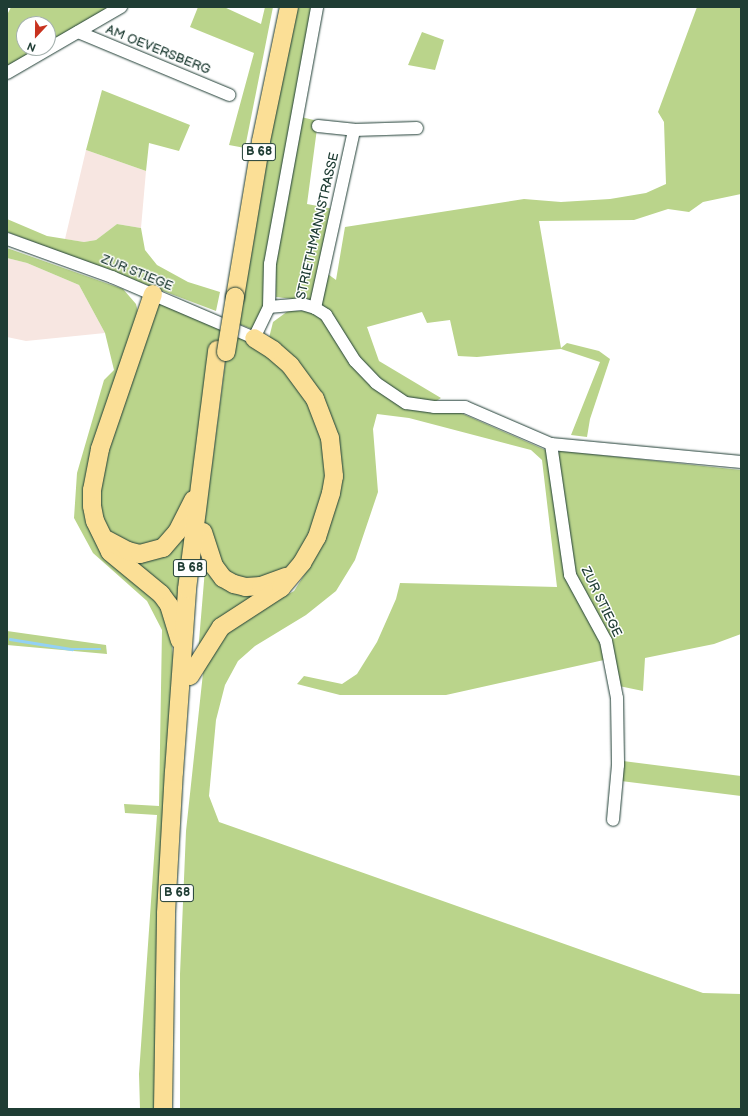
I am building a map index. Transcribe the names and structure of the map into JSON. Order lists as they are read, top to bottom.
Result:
{
  "streets": {
    "highway": ["B 68"],
    "street": ["AM OEVERSBERG", "STRIETHMANNSTRASSE", "ZUR STIEGE"]
  },
  "crossings": [
    ["B 68", "ZUR STIEGE"]
  ],
  "north": "bottom"
}
